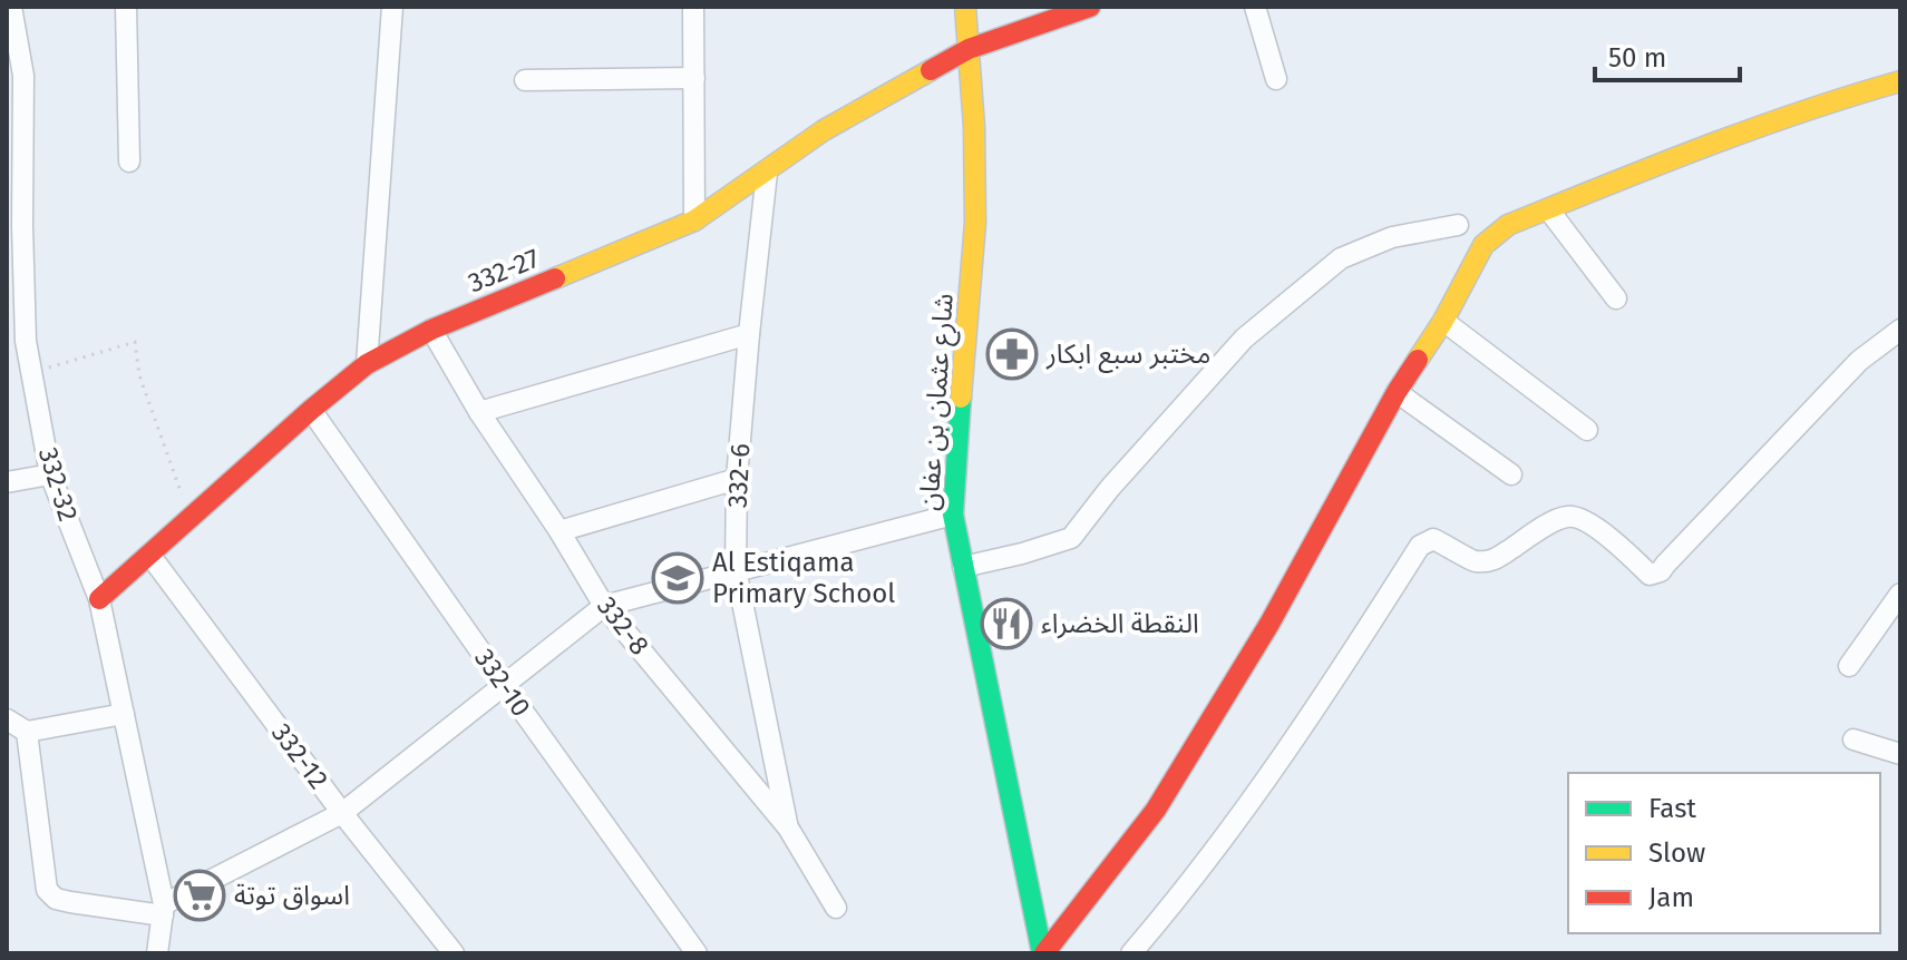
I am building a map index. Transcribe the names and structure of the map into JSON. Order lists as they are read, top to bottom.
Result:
{
  "streets": {
    "street": [
      "332-27",
      "شارع عثمان بن عفان",
      "332-6",
      "332-32",
      "332-8",
      "332-10",
      "332-12"
    ]
  },
  "crossings": [
    ["332-27", "شارع عثمان بن عفان"],
    ["332-27", "332-6"],
    ["332-27", "332-32"],
    ["332-27", "332-8"],
    ["332-27", "332-10"],
    ["332-27", "332-12"],
    ["332-6", "332-8"]
  ],
  "places": {
    "pharmacy": ["مختبر سبع ابكار"],
    "school or university": ["Al Estiqama Primary School"],
    "restaurant": ["النقطة الخضراء"],
    "supermarket": ["اسواق توتة"]
  },
  "legend": ["Fast", "Slow", "Jam"],
  "scale_bar": "50 m"
}
